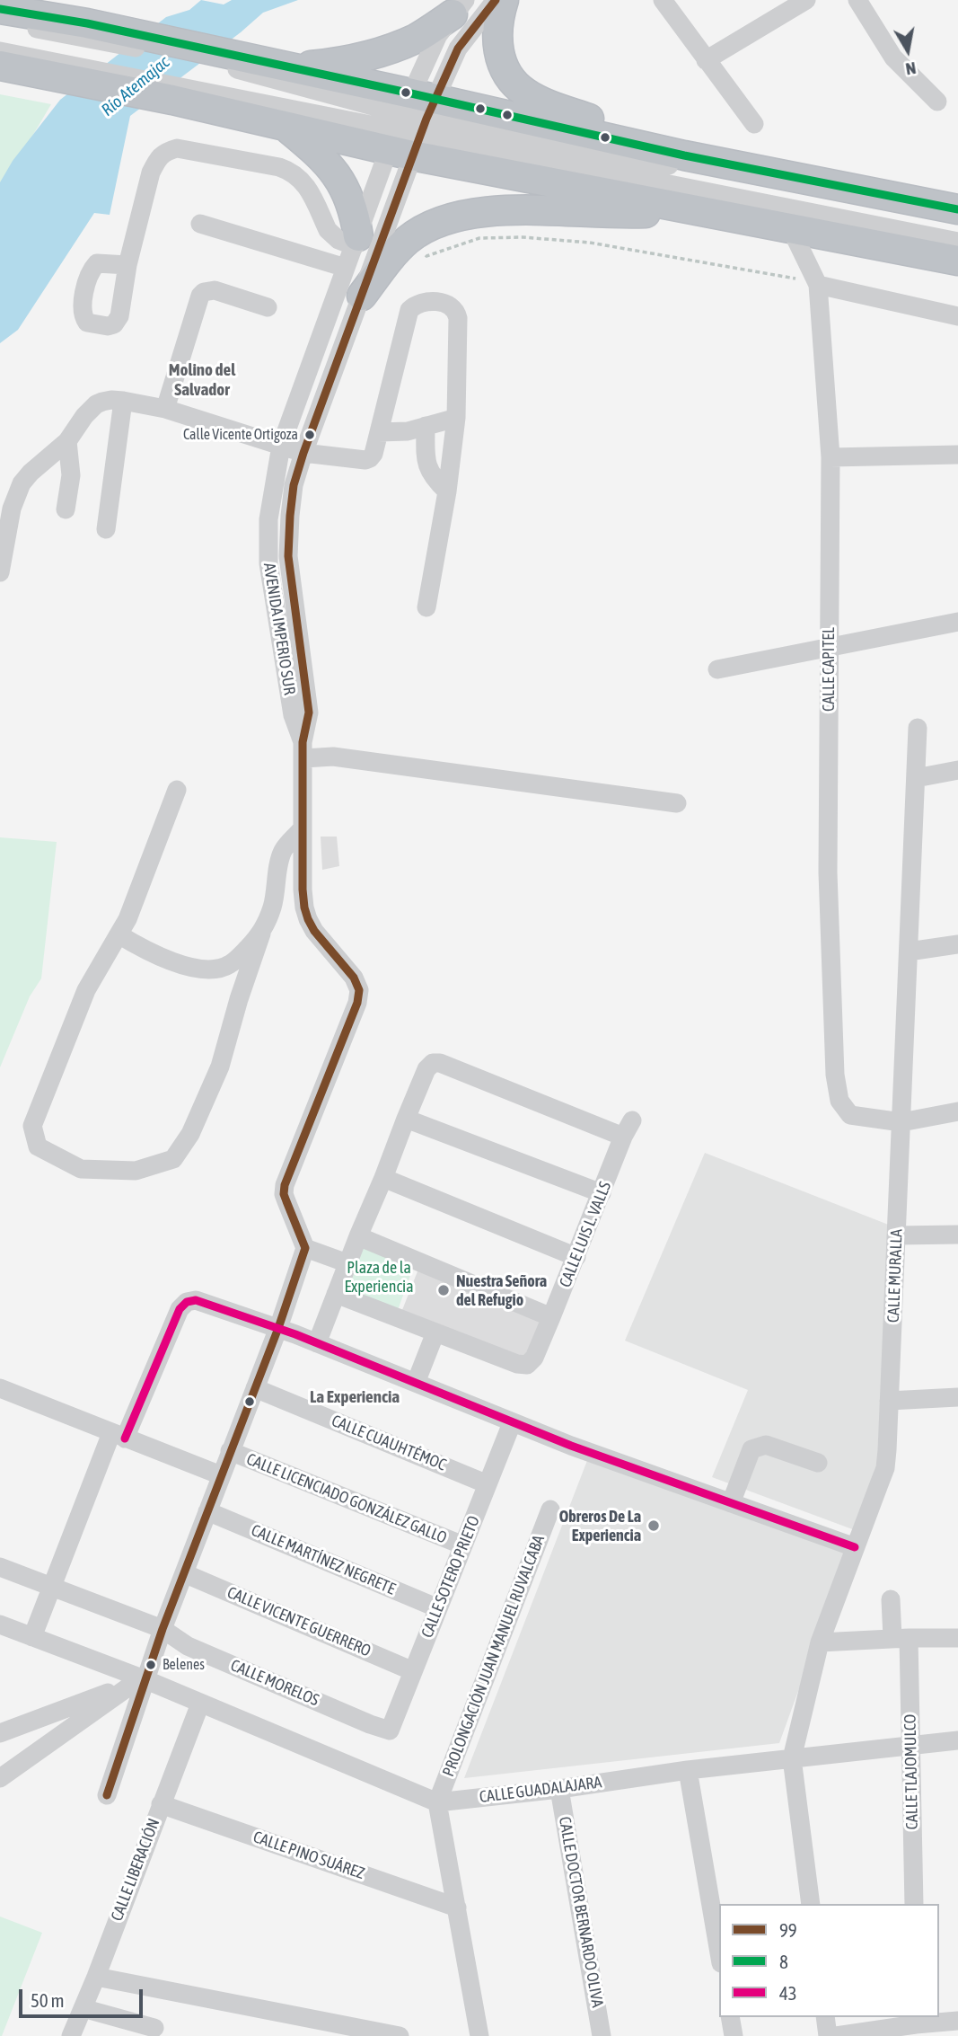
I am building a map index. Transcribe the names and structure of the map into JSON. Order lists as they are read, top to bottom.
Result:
{
  "streets": {
    "street": [
      "AVENIDA IMPERIO SUR",
      "CALLE CAPITEL",
      "CALLE LUIS L. VALLS",
      "CALLE MURALLA",
      "CALLE CUAUHTÉMOC",
      "CALLE LICENCIADO GONZÁLEZ GALLO",
      "CALLE MARTÍNEZ NEGRETE",
      "CALLE SOTERO PRIETO",
      "CALLE VICENTE GUERRERO",
      "PROLONGACIÓN JUAN MANUEL RUVALCABA",
      "CALLE MORELOS",
      "CALLE TLAJOMULCO",
      "CALLE GUADALAJARA",
      "CALLE PINO SUÁREZ",
      "CALLE LIBERACIÓN",
      "CALLE DOCTOR BERNARDO OLIVA"
    ]
  },
  "crossings": [
    ["CALLE CAPITEL", "CALLE MURALLA"],
    ["CALLE MURALLA", "CALLE GUADALAJARA"],
    ["CALLE CUAUHTÉMOC", "CALLE SOTERO PRIETO"],
    ["CALLE LICENCIADO GONZÁLEZ GALLO", "CALLE SOTERO PRIETO"],
    ["CALLE MARTÍNEZ NEGRETE", "CALLE SOTERO PRIETO"],
    ["CALLE SOTERO PRIETO", "CALLE VICENTE GUERRERO"],
    ["CALLE SOTERO PRIETO", "CALLE MORELOS"],
    ["PROLONGACIÓN JUAN MANUEL RUVALCABA", "CALLE GUADALAJARA"],
    ["CALLE TLAJOMULCO", "CALLE GUADALAJARA"],
    ["CALLE GUADALAJARA", "CALLE LIBERACIÓN"],
    ["CALLE GUADALAJARA", "CALLE DOCTOR BERNARDO OLIVA"],
    ["CALLE PINO SUÁREZ", "CALLE LIBERACIÓN"]
  ],
  "districts": ["Molino del Salvador", "La Experiencia"],
  "water": ["Río Atemajac"],
  "parks": ["Plaza de la Experiencia"],
  "places": [
    "Calle Vicente Ortigoza",
    "Nuestra Señora del Refugio",
    "Obreros De La Experiencia",
    "Belenes"
  ],
  "lines": ["transit line 99", "transit line 8", "transit line 43"],
  "legend": ["99", "8", "43"],
  "scale_bar": "50 m",
  "north": "bottom"
}
